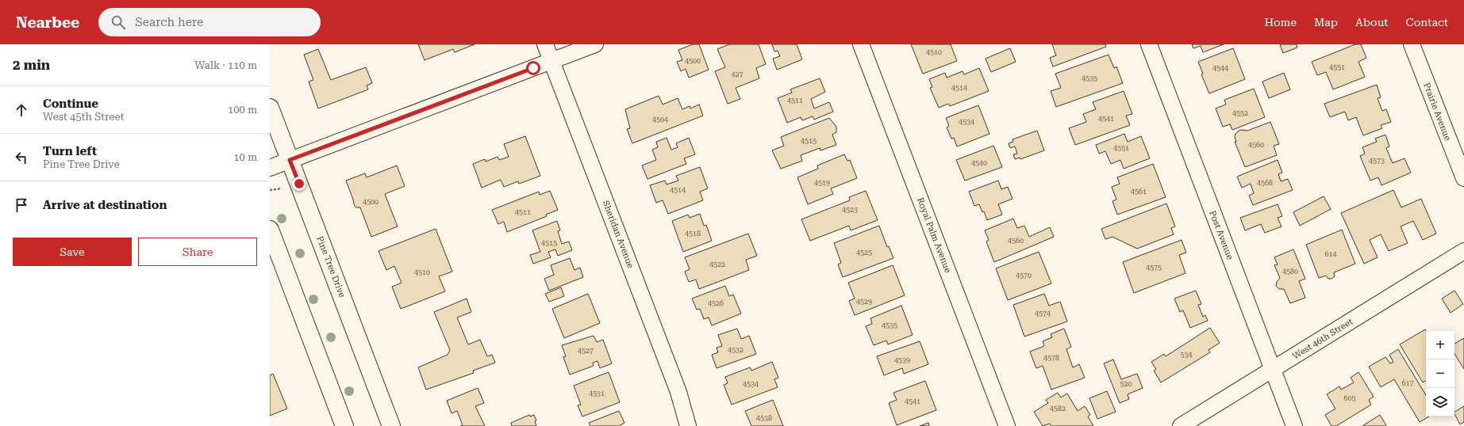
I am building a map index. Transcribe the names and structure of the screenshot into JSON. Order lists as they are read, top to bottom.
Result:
{
  "streets": {
    "main road": ["Pine Tree Drive"],
    "street": [
      "Prairie Avenue",
      "Sheridan Avenue",
      "Royal Palm Avenue",
      "Post Avenue",
      "West 46th Street"
    ]
  },
  "crossings": [
    ["Post Avenue", "West 46th Street"]
  ],
  "house_numbers": [
    "4510",
    "4500",
    "4551",
    "4544",
    "427",
    "4535",
    "4514",
    "4511",
    "4552",
    "4541",
    "4504",
    "4534",
    "4515",
    "4560",
    "4551",
    "4573",
    "4540",
    "4519",
    "4568",
    "4514",
    "4561",
    "4500",
    "4523",
    "4511",
    "4518",
    "4560",
    "4515",
    "4525",
    "614",
    "4522",
    "4575",
    "4580",
    "4510",
    "4570",
    "4529",
    "4526",
    "4574",
    "4535",
    "4532",
    "4527",
    "534",
    "4578",
    "4539",
    "617",
    "4534",
    "520",
    "4531",
    "605",
    "4541",
    "4582",
    "4538"
  ],
  "page": {
    "header": "Nearbee",
    "search": "Search here",
    "nav": [
      "Home",
      "Map",
      "About",
      "Contact"
    ],
    "heading": ["2 min", "Walk · 110 m"],
    "list": [
      ["Continue", "West 45th Street", "100 m"],
      ["Turn left", "Pine Tree Drive", "10 m"],
      "Arrive at destination"
    ],
    "buttons": ["Save", "Share"],
    "map_buttons": ["+", "−"]
  }
}
